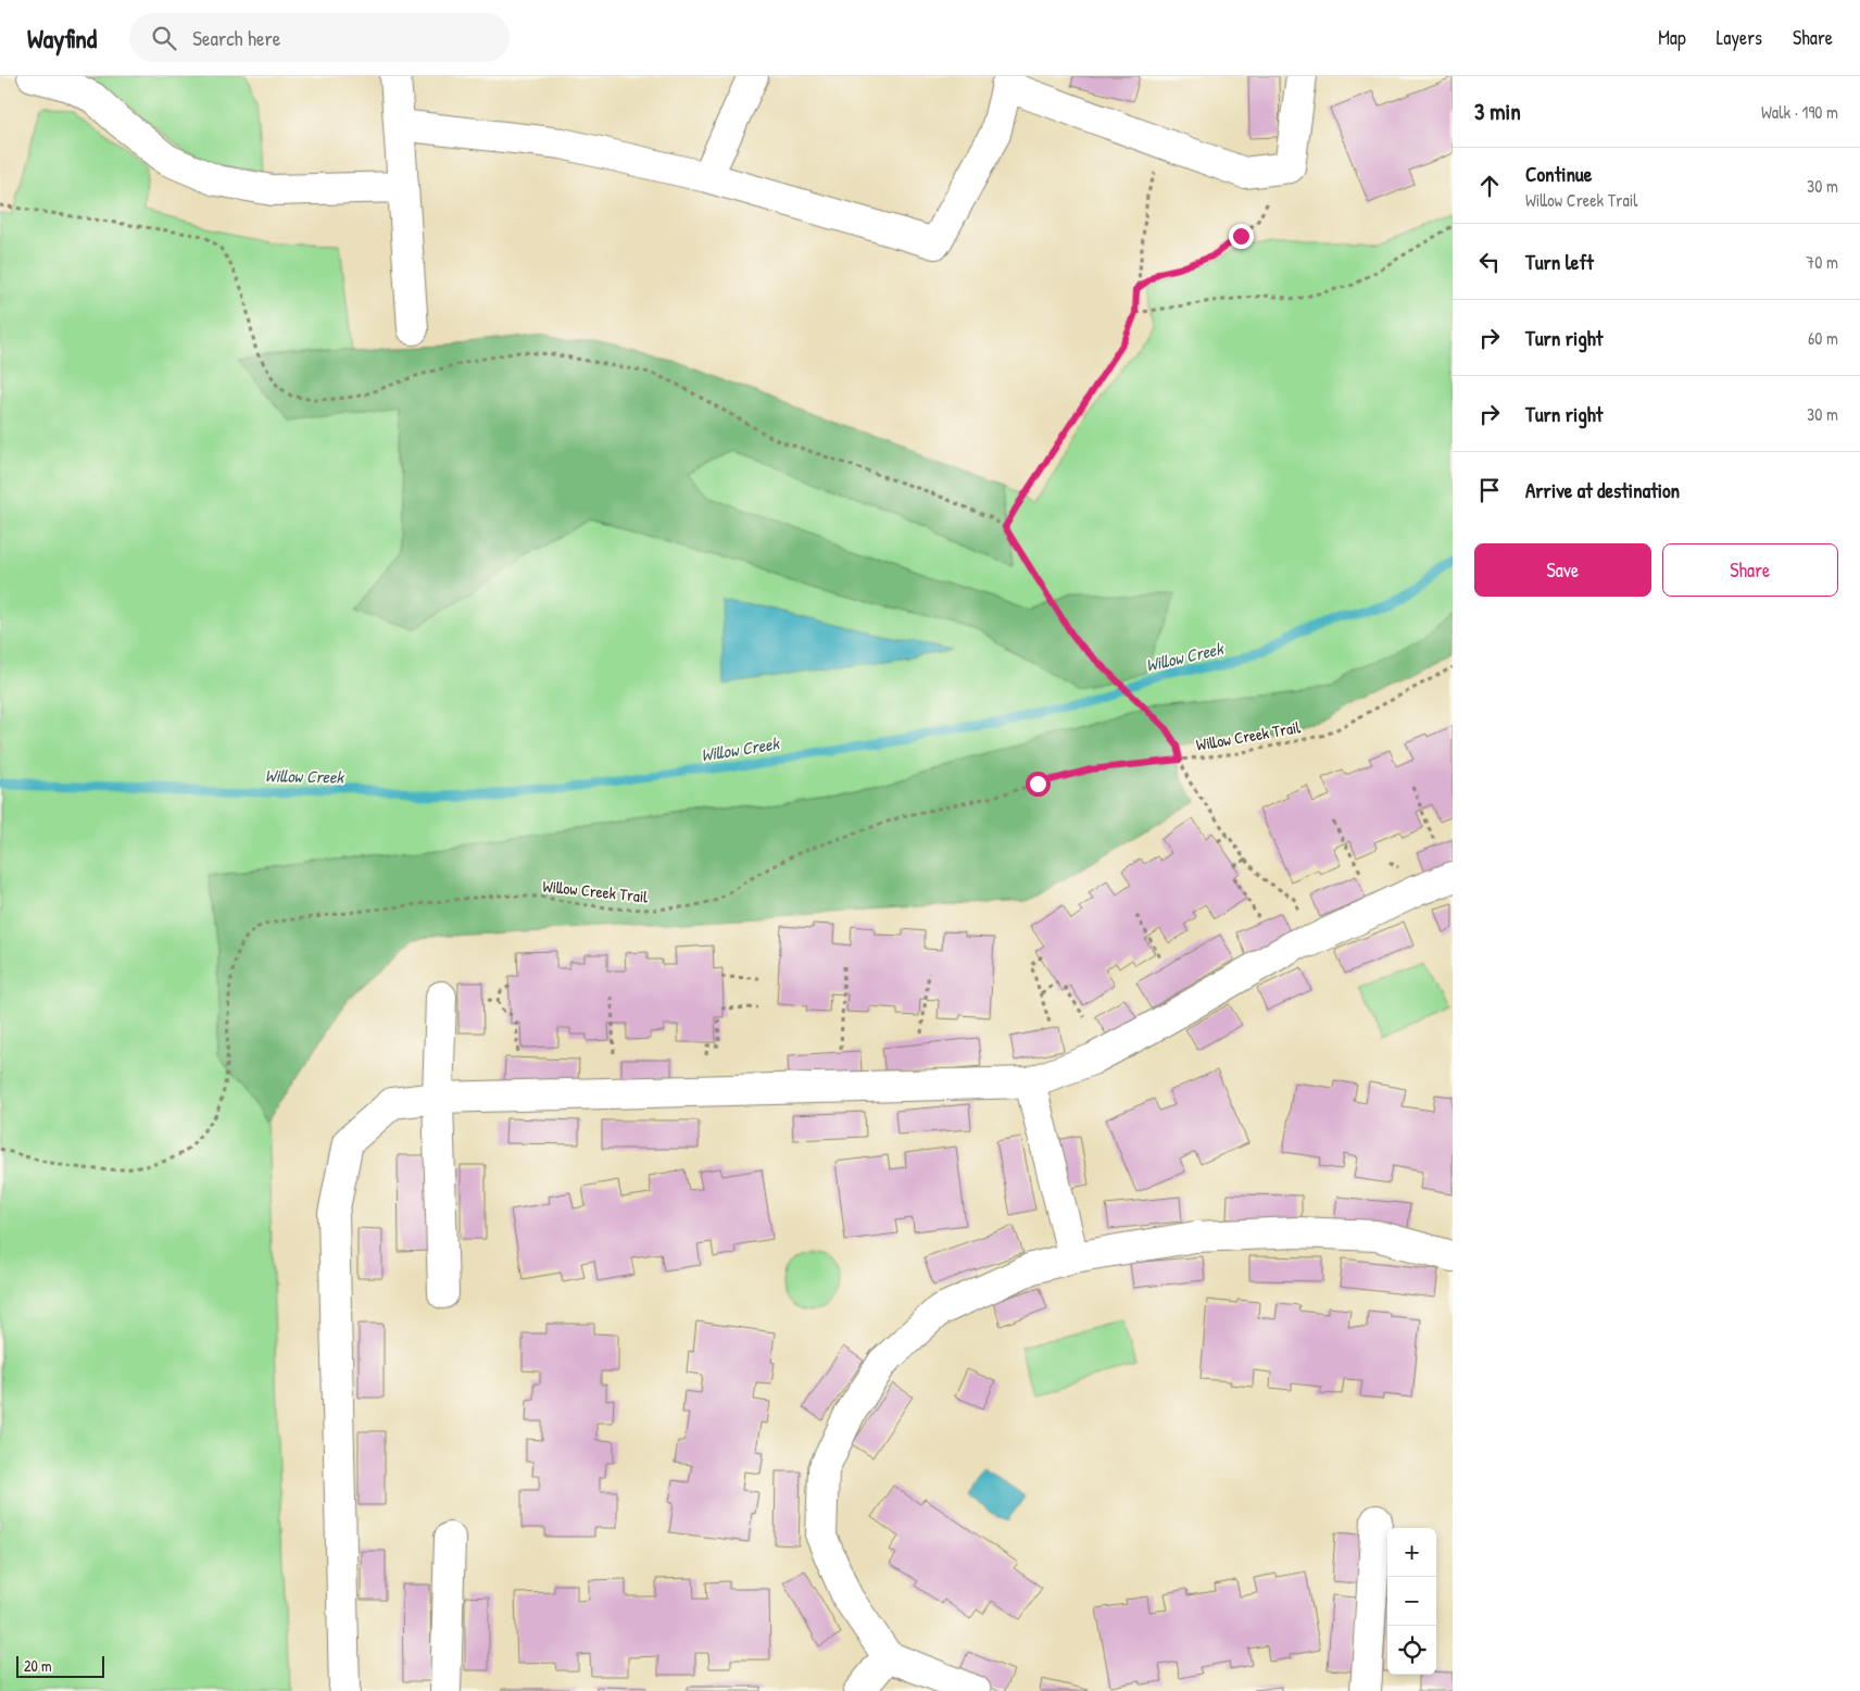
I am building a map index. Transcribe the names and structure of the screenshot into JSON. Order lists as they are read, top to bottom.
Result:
{
  "streets": {
    "path": ["Willow Creek Trail"]
  },
  "water": ["Willow Creek"],
  "scale_bar": "20 m",
  "page": {
    "header": "Wayfind",
    "search": "Search here",
    "nav": ["Map", "Layers", "Share"],
    "heading": ["3 min", "Walk · 190 m"],
    "list": [
      ["Continue", "Willow Creek Trail", "30 m"],
      ["Turn left", "70 m"],
      ["Turn right", "60 m"],
      ["Turn right", "30 m"],
      "Arrive at destination"
    ],
    "buttons": ["Save", "Share"],
    "map_buttons": ["+", "−"],
    "scale": "20 m"
  }
}
